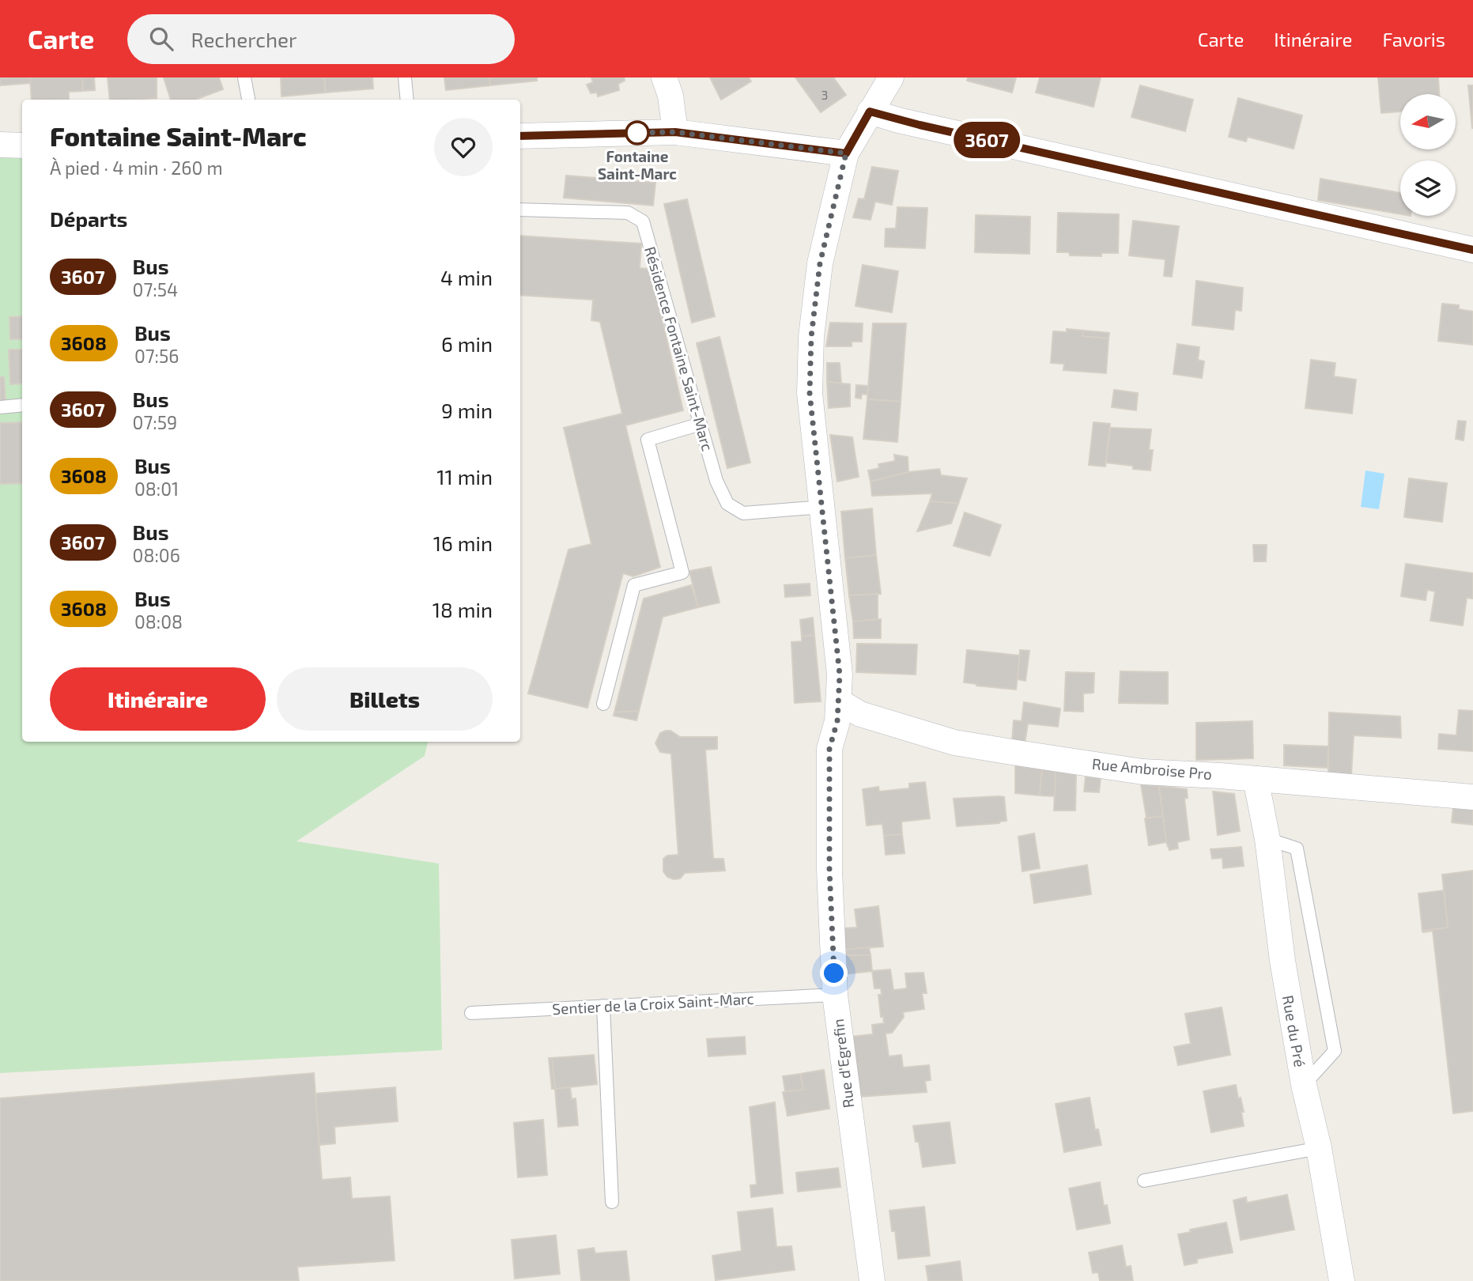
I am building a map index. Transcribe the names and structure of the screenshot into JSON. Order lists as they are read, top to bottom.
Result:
{
  "streets": {
    "street": ["Rue Ambroise Pro", "Rue du Pré", "Rue d'Egrefin"],
    "lane": ["Résidence Fontaine Saint-Marc", "Sentier de la Croix Saint-Marc"]
  },
  "crossings": [
    ["Résidence Fontaine Saint-Marc", "Rue d'Egrefin"],
    ["Rue Ambroise Pro", "Rue du Pré"],
    ["Rue Ambroise Pro", "Rue d'Egrefin"],
    ["Sentier de la Croix Saint-Marc", "Rue d'Egrefin"]
  ],
  "places": ["Fontaine Saint-Marc"],
  "lines": ["bus line 3607"],
  "house_numbers": ["3"],
  "north": "left",
  "page": {
    "header": "Carte",
    "search": "Rechercher",
    "nav": ["Carte", "Itinéraire", "Favoris"],
    "on_map": "3607",
    "heading": [
      ["Fontaine Saint-Marc", "À pied · 4 min · 260 m"],
      "Départs"
    ],
    "list": [
      {
        "mark": "3607",
        "name": "Bus",
        "note": "07:54",
        "value": "4 min"
      },
      {
        "mark": "3608",
        "name": "Bus",
        "note": "07:56",
        "value": "6 min"
      },
      {
        "mark": "3607",
        "name": "Bus",
        "note": "07:59",
        "value": "9 min"
      },
      {
        "mark": "3608",
        "name": "Bus",
        "note": "08:01",
        "value": "11 min"
      },
      {
        "mark": "3607",
        "name": "Bus",
        "note": "08:06",
        "value": "16 min"
      },
      {
        "mark": "3608",
        "name": "Bus",
        "note": "08:08",
        "value": "18 min"
      }
    ],
    "buttons": ["Itinéraire", "Billets"]
  }
}
